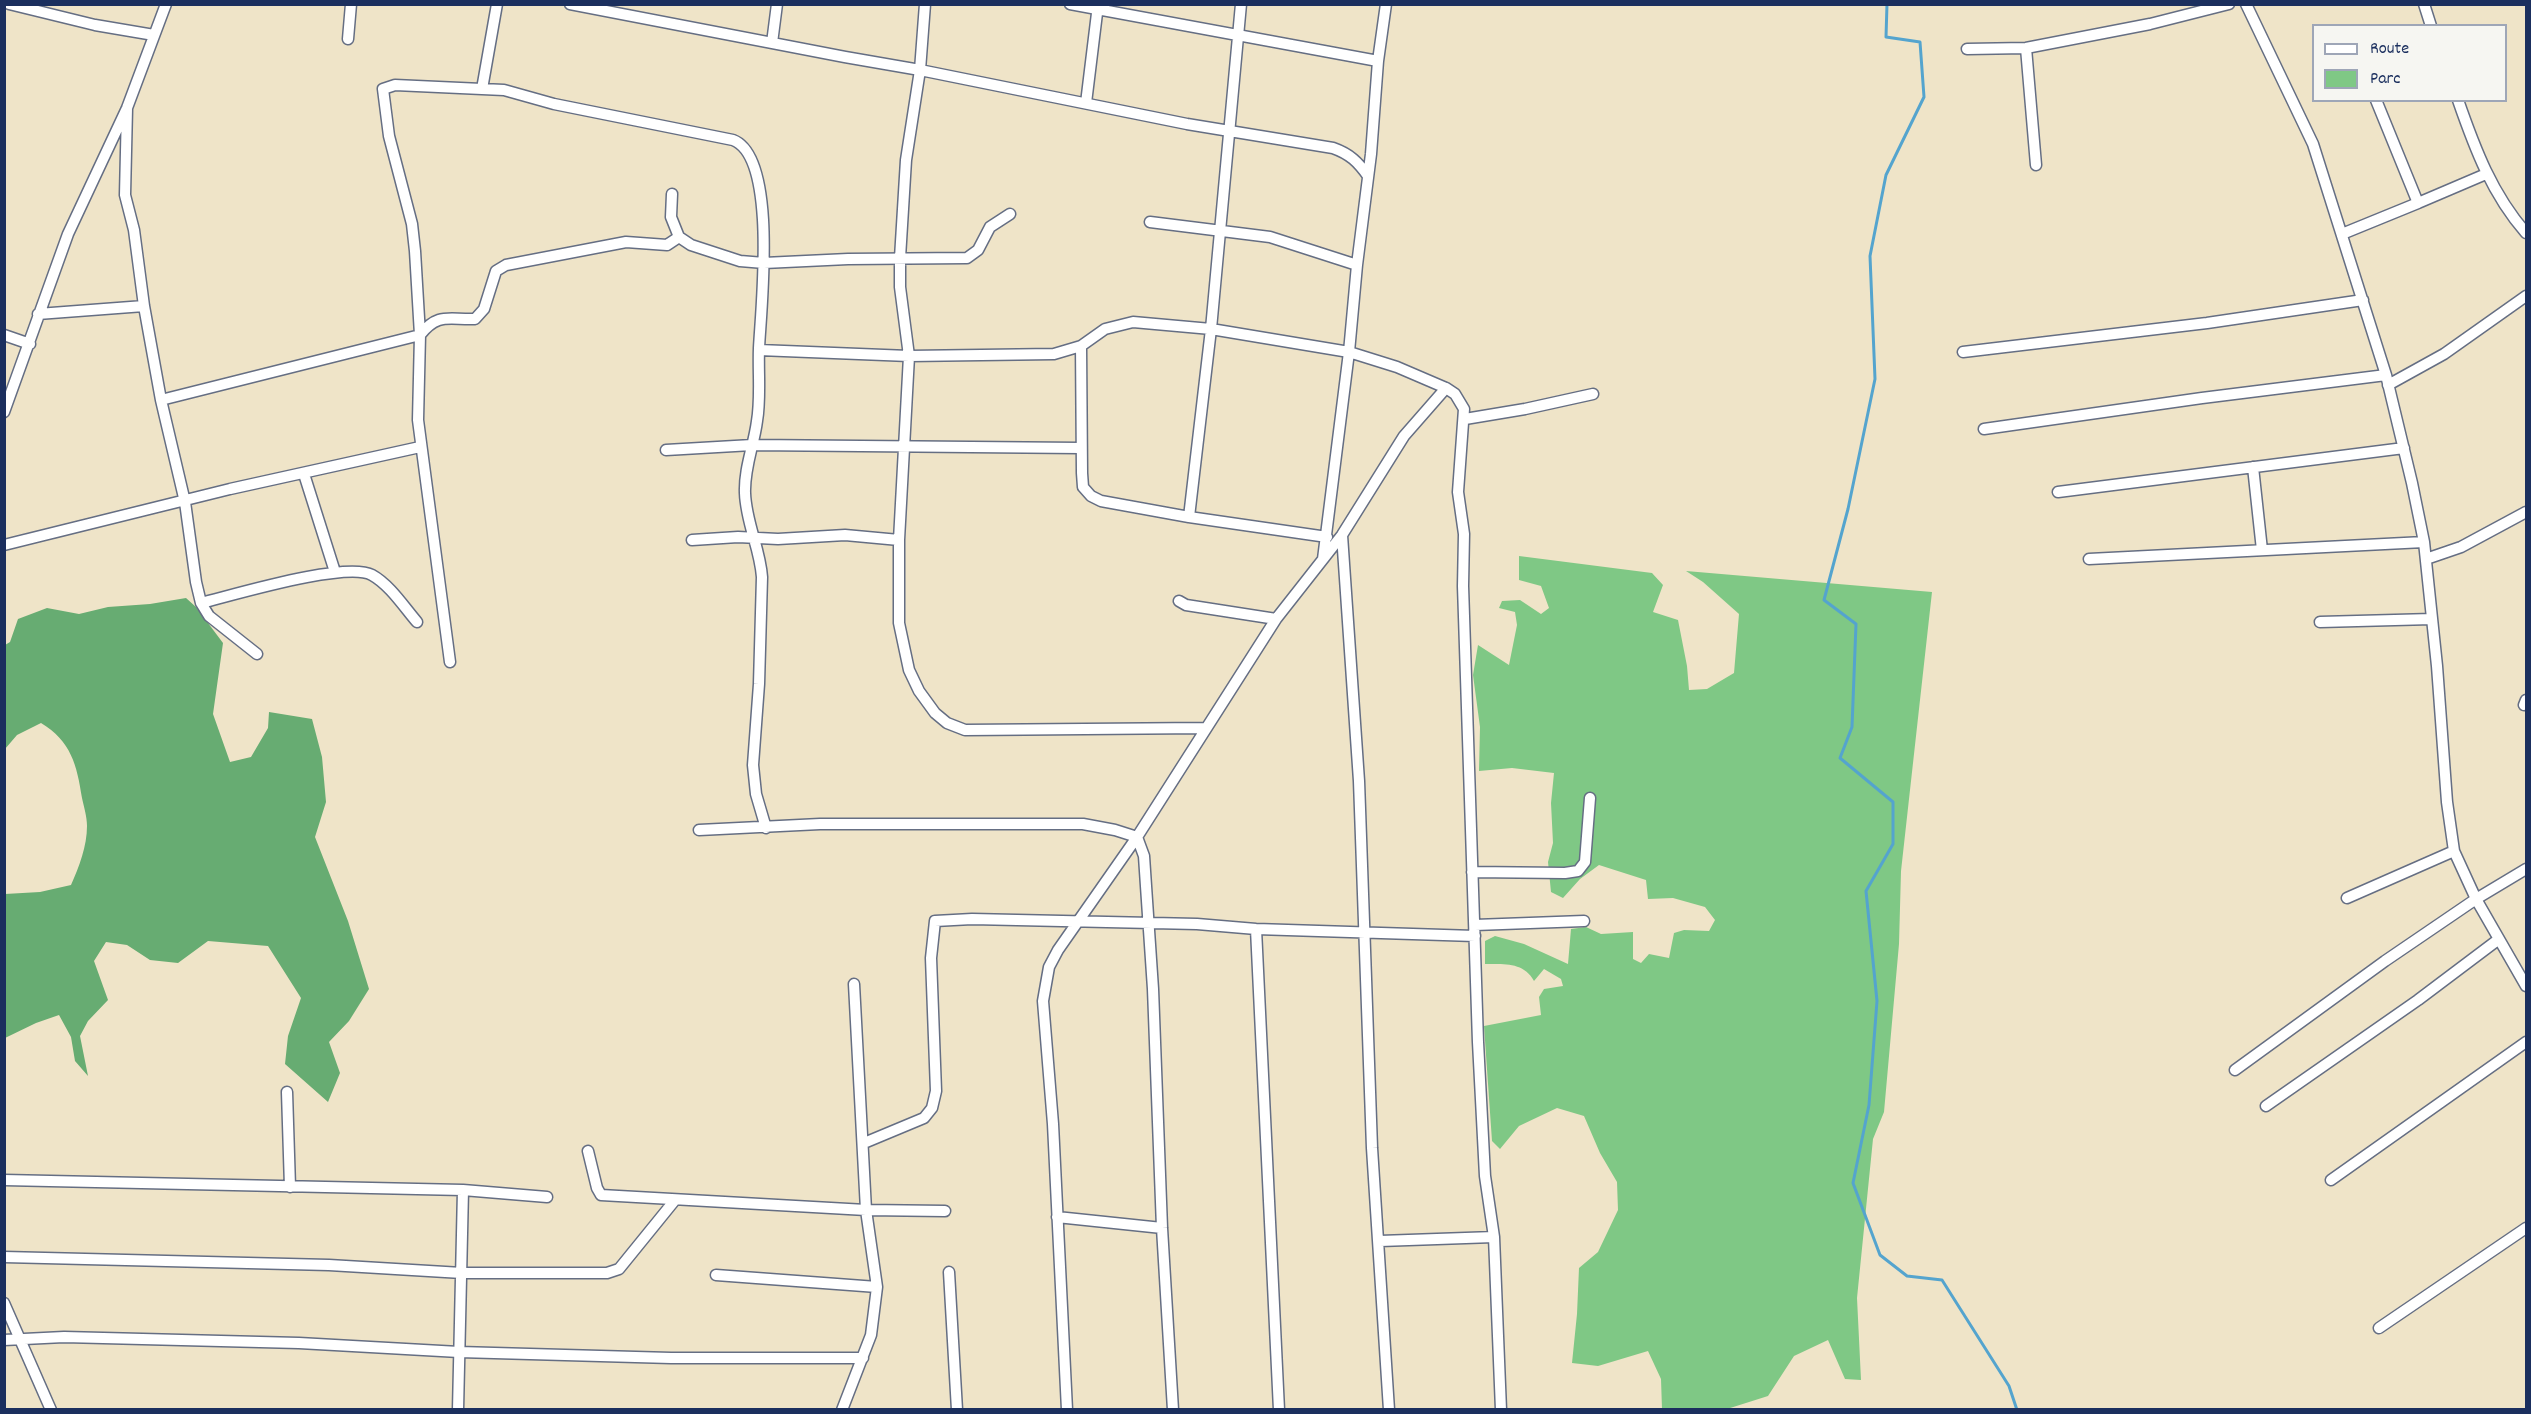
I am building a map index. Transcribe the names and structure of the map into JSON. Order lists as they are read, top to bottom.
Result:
{
  "legend": ["Route", "Parc"]
}
